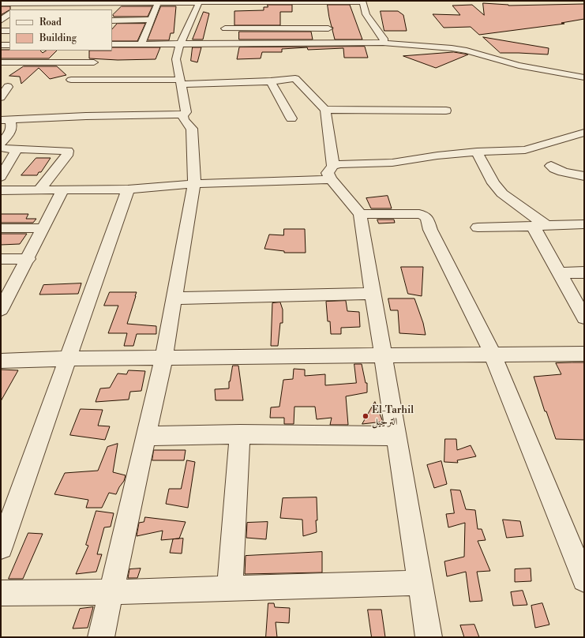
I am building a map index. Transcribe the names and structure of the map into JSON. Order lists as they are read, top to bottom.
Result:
{
  "places": ["El-Tarhil الترحيل"],
  "legend": ["Road", "Building"]
}
